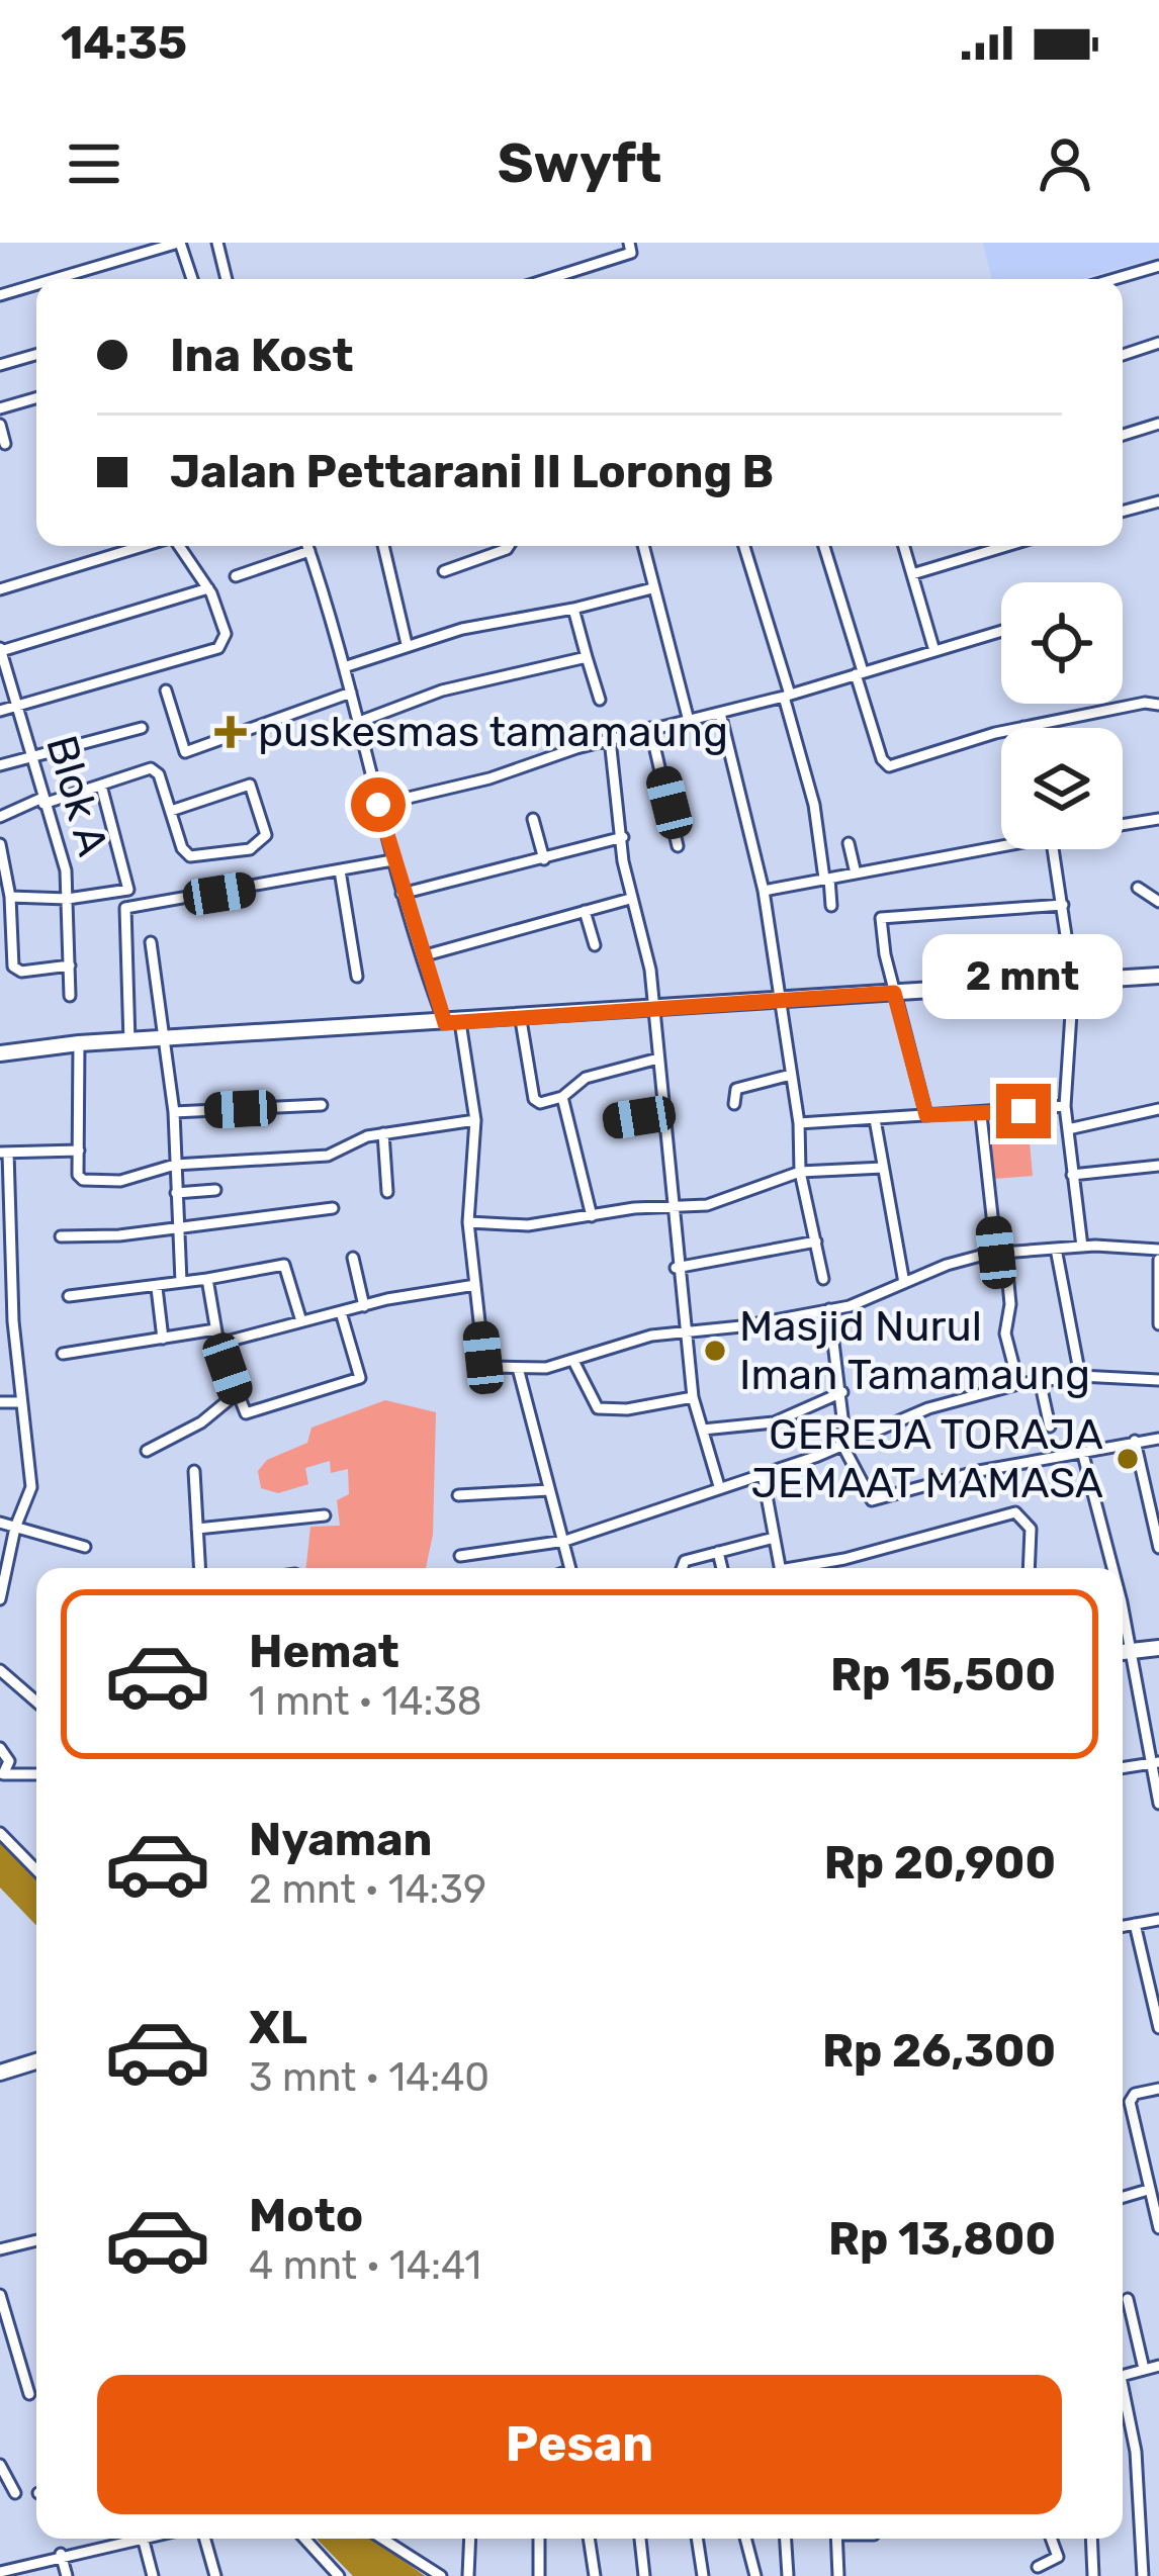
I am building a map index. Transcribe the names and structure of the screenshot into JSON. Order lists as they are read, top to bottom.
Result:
{
  "streets": {
    "street": ["Blok A"]
  },
  "places": {
    "health": ["puskesmas tamamaung"],
    "other": ["Masjid Nurul Iman Tamamaung", "GEREJA TORAJA JEMAAT MAMASA"]
  },
  "page": {
    "status": "14:35",
    "header": "Swyft",
    "banner": ["Ina Kost", "Jalan Pettarani II Lorong B"],
    "bubble": "2 mnt",
    "list": [
      {
        "name": "Hemat",
        "note": "1 mnt · 14:38",
        "value": "Rp 15,500"
      },
      {
        "name": "Nyaman",
        "note": "2 mnt · 14:39",
        "value": "Rp 20,900"
      },
      {
        "name": "XL",
        "note": "3 mnt · 14:40",
        "value": "Rp 26,300"
      },
      {
        "name": "Moto",
        "note": "4 mnt · 14:41",
        "value": "Rp 13,800"
      }
    ],
    "buttons": "Pesan"
  }
}
